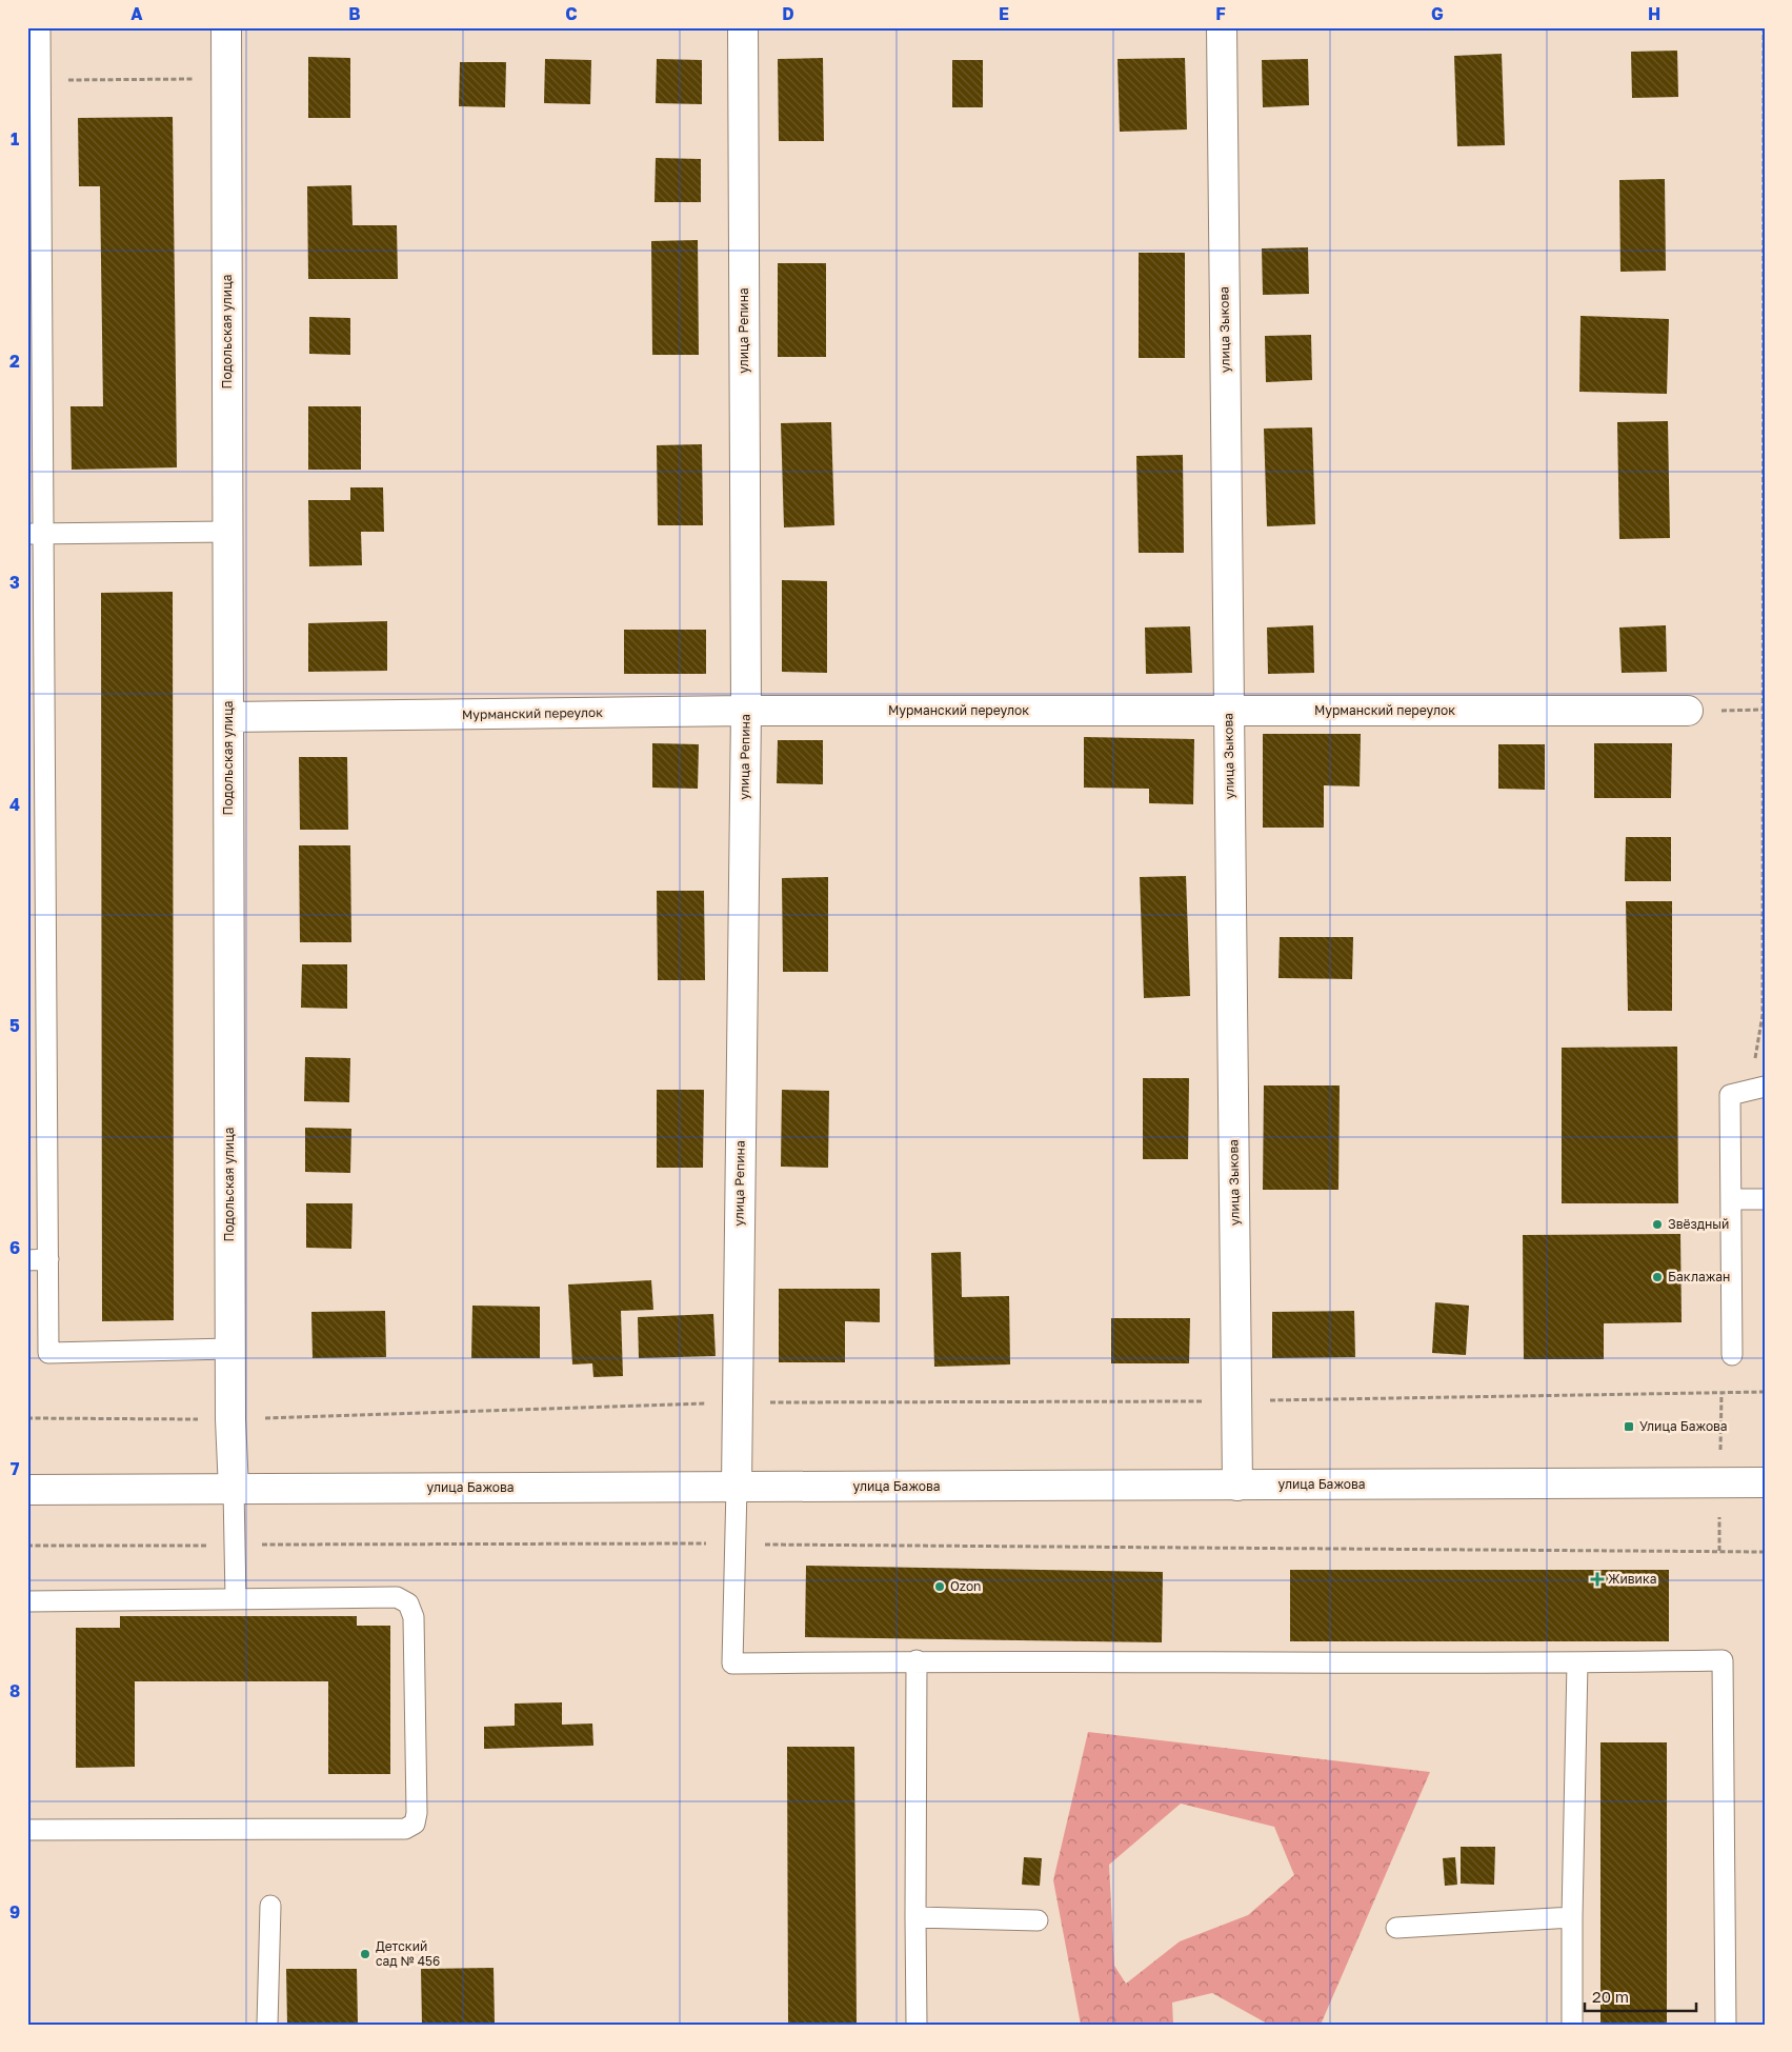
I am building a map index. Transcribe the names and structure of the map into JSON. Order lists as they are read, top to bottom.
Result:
{
  "streets": {
    "street": [
      "улица Зыкова",
      "улица Репина",
      "Подольская улица",
      "Мурманский переулок",
      "улица Бажова"
    ]
  },
  "crossings": [
    ["улица Зыкова", "Мурманский переулок"],
    ["улица Зыкова", "улица Бажова"],
    ["улица Репина", "Мурманский переулок"],
    ["улица Репина", "улица Бажова"],
    ["Подольская улица", "Мурманский переулок"],
    ["Подольская улица", "улица Бажова"]
  ],
  "places": {
    "other": [
      "Звёздный",
      "Баклажан",
      "Ozon",
      "Детский сад № 456"
    ],
    "transit": ["Улица Бажова"],
    "health": ["Живика"]
  },
  "scale_bar": "20 m",
  "grid": {
    "columns": [
      "A",
      "B",
      "C",
      "D",
      "E",
      "F",
      "G",
      "H"
    ],
    "rows": [
      "1",
      "2",
      "3",
      "4",
      "5",
      "6",
      "7",
      "8",
      "9"
    ]
  }
}
